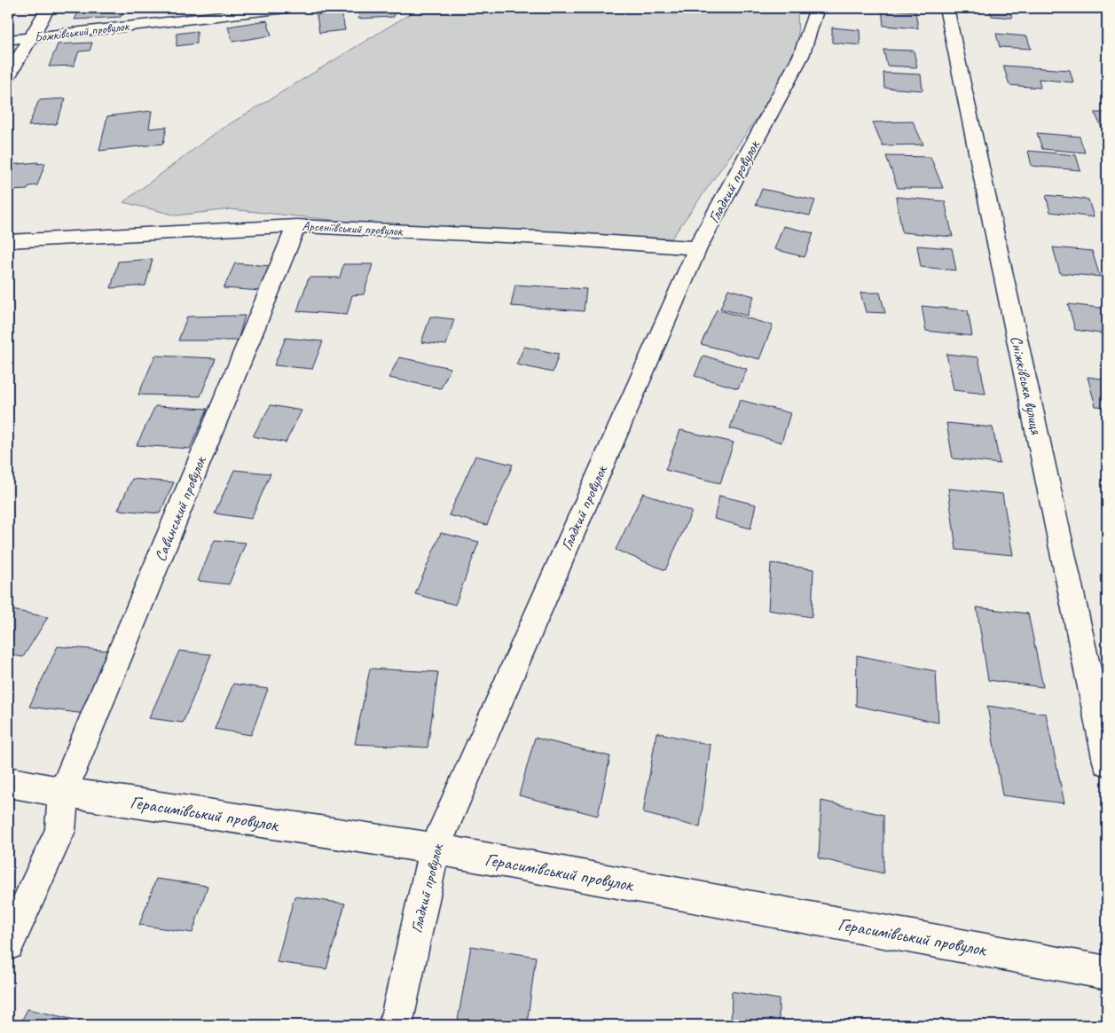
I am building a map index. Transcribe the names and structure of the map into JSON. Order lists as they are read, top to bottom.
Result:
{
  "streets": {
    "street": [
      "Божківський провулок",
      "Гладкий провулок",
      "Арсеніївський провулок",
      "Сніжківська вулиця",
      "Савинський провулок",
      "Герасимівський провулок"
    ]
  },
  "crossings": [
    ["Гладкий провулок", "Арсеніївський провулок"],
    ["Гладкий провулок", "Герасимівський провулок"],
    ["Арсеніївський провулок", "Савинський провулок"],
    ["Савинський провулок", "Герасимівський провулок"]
  ]
}
